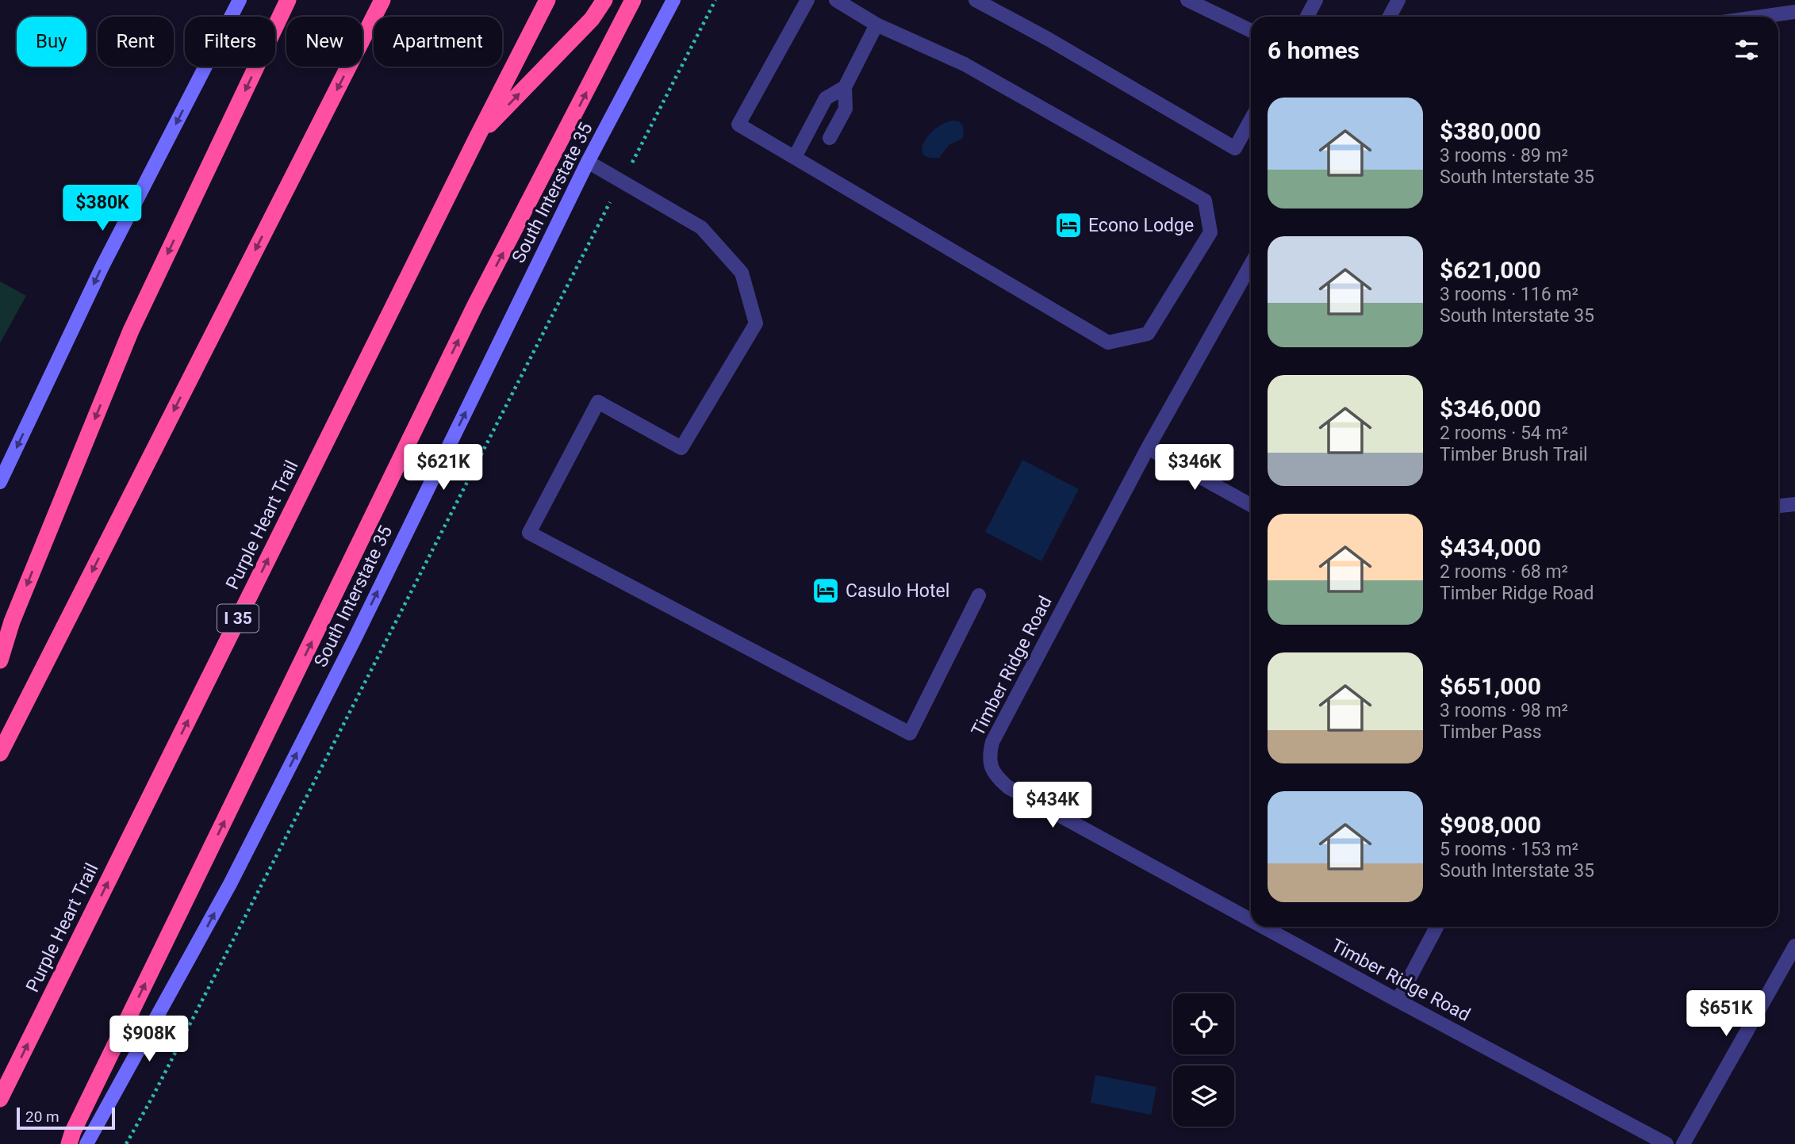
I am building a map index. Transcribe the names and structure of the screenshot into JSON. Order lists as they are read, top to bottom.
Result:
{
  "streets": {
    "highway": ["Purple Heart Trail", "I 35"],
    "main road": ["South Interstate 35"],
    "street": ["Timber Ridge Road"]
  },
  "one_way": ["South Interstate 35"],
  "places": {
    "hotel": ["Econo Lodge", "Casulo Hotel"]
  },
  "scale_bar": "20 m",
  "page": {
    "chip": [
      "Buy",
      "Rent",
      "Filters",
      "New",
      "Apartment"
    ],
    "heading": "6 homes",
    "list": [
      {
        "name": "$380,000",
        "note": "3 rooms · 89 m² · South Interstate 35"
      },
      {
        "name": "$621,000",
        "note": "3 rooms · 116 m² · South Interstate 35"
      },
      {
        "name": "$346,000",
        "note": "2 rooms · 54 m² · Timber Brush Trail"
      },
      {
        "name": "$434,000",
        "note": "2 rooms · 68 m² · Timber Ridge Road"
      },
      {
        "name": "$651,000",
        "note": "3 rooms · 98 m² · Timber Pass"
      },
      {
        "name": "$908,000",
        "note": "5 rooms · 153 m² · South Interstate 35"
      }
    ],
    "price": [
      "$380K",
      "$621K",
      "$346K",
      "$434K",
      "$651K",
      "$908K"
    ],
    "scale": "20 m"
  }
}
